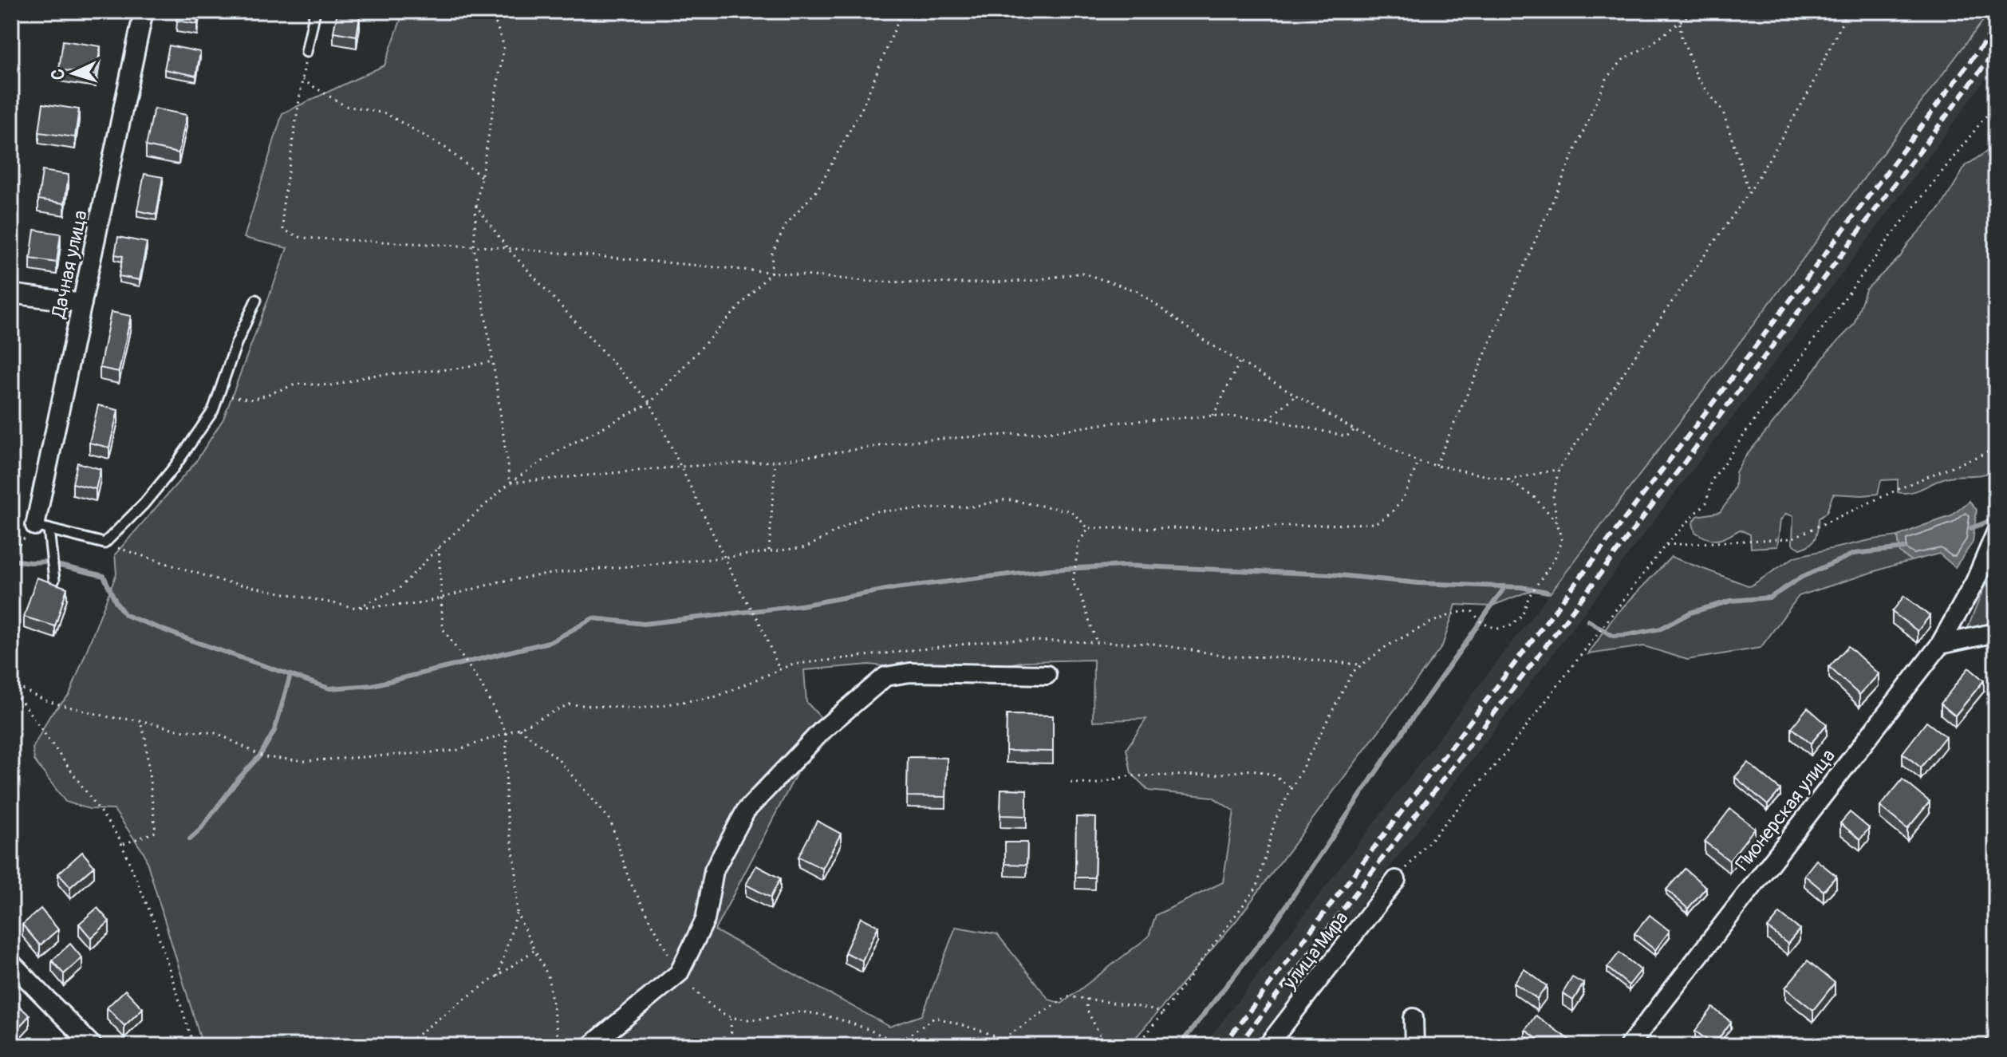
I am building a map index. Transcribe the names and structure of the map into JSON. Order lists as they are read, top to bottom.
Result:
{
  "streets": {
    "street": ["Дачная улица", "Пионерская улица", "улица Мира"]
  },
  "north": "left"
}
